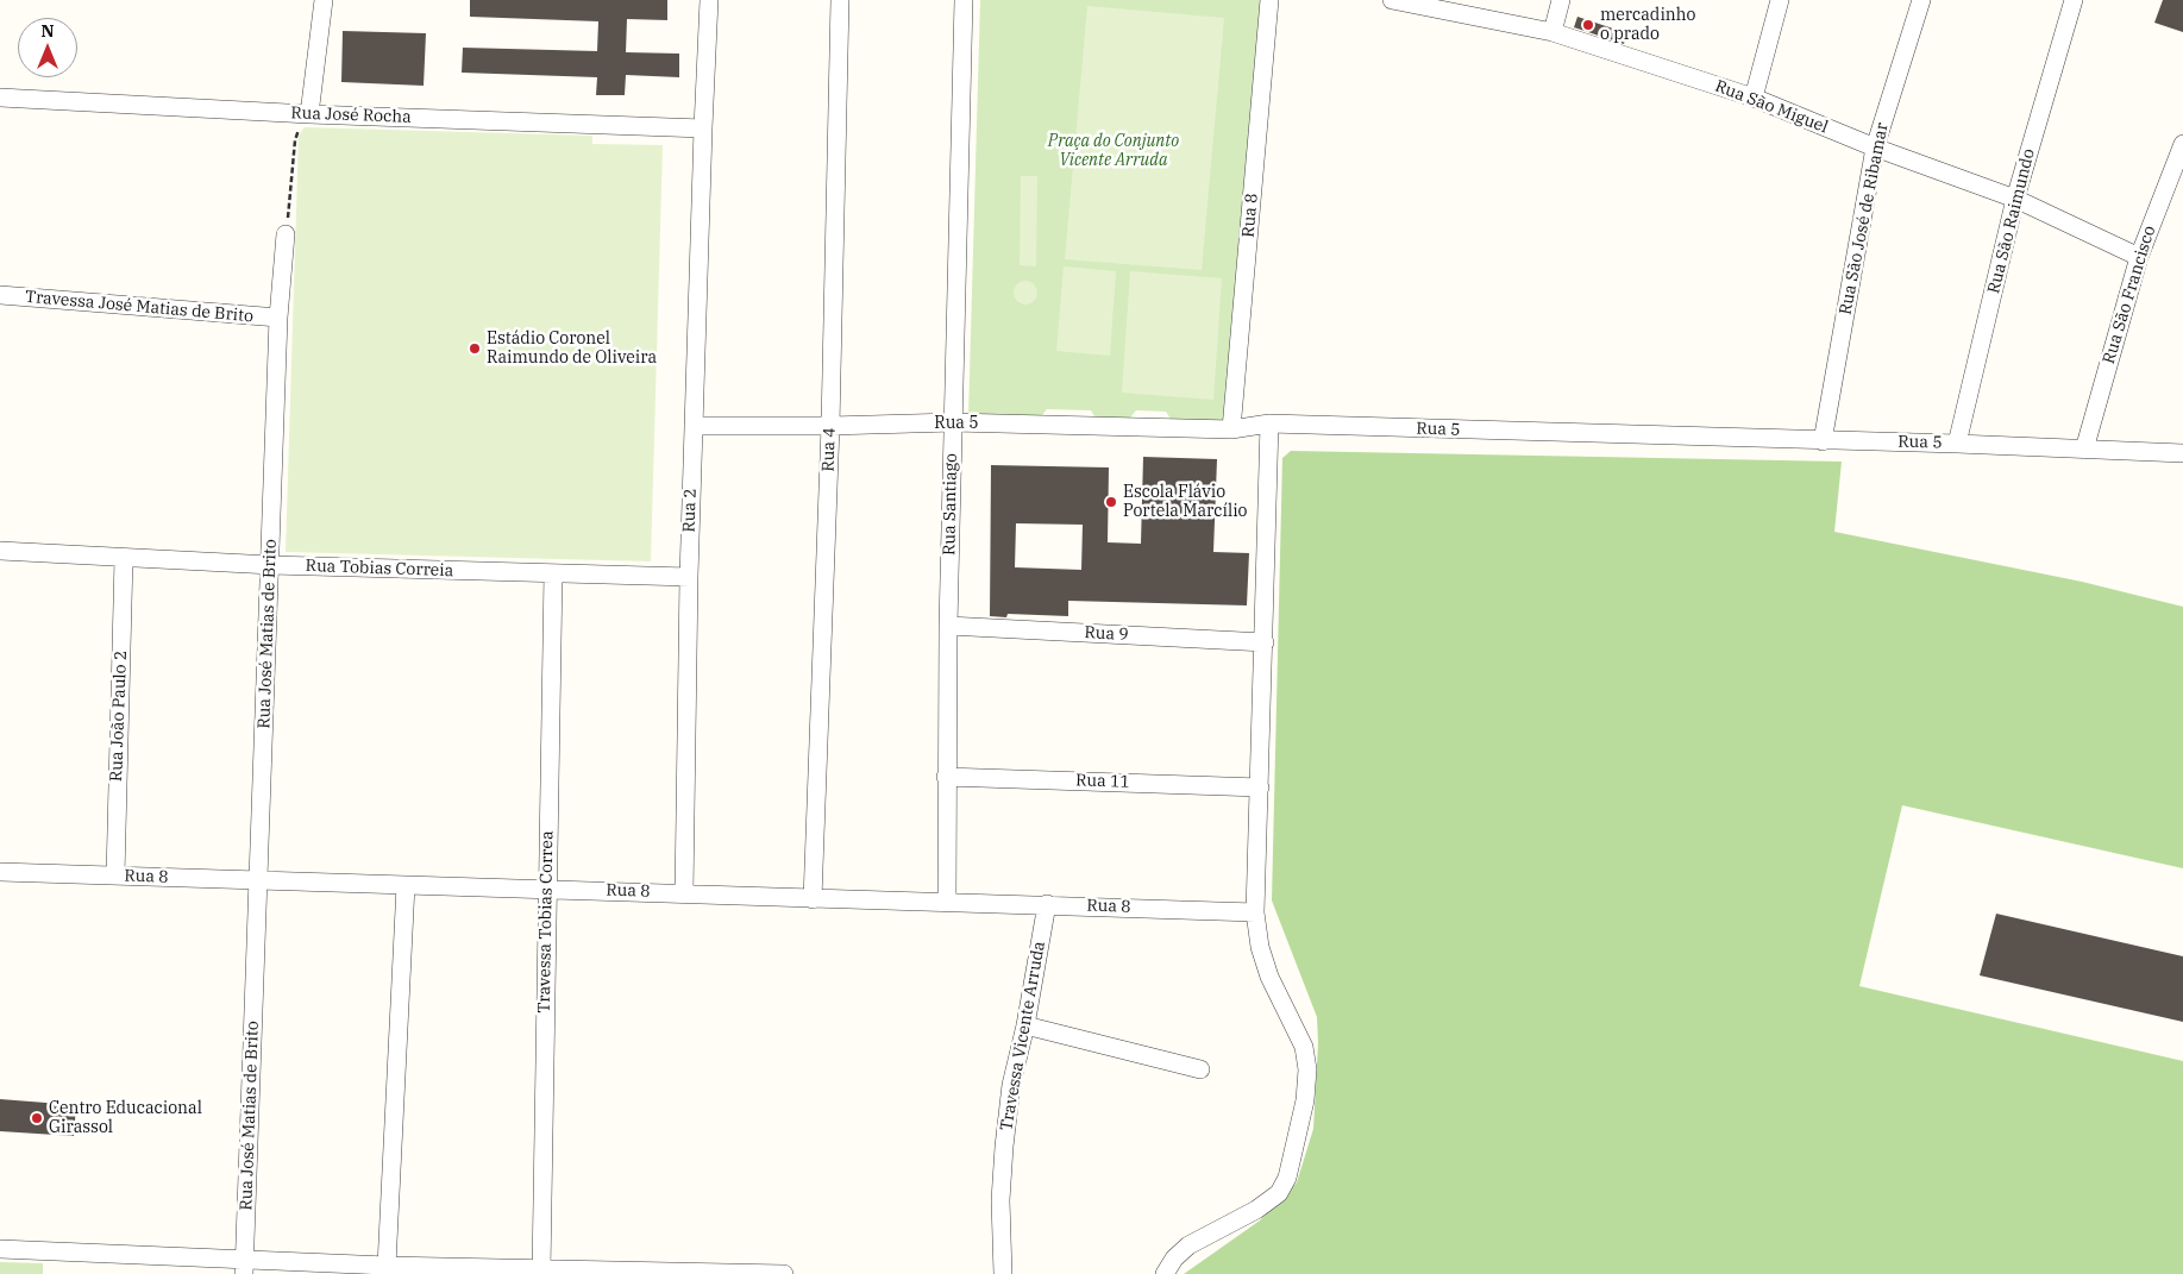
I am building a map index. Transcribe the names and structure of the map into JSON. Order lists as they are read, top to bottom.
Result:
{
  "streets": {
    "street": [
      "Rua São Miguel",
      "Rua José Rocha",
      "Rua 8",
      "Rua São José de Ribamar",
      "Rua São Raimundo",
      "Rua São Francisco",
      "Travessa José Matias de Brito",
      "Rua 5",
      "Rua 4",
      "Rua Santiago",
      "Rua 2",
      "Rua Tobias Correia",
      "Rua José Matias de Brito",
      "Rua 9",
      "Rua João Paulo 2",
      "Rua 11",
      "Travessa Tobias Correa",
      "Travessa Vicente Arruda"
    ]
  },
  "crossings": [
    ["Rua São Miguel", "Rua São José de Ribamar"],
    ["Rua São Miguel", "Rua São Raimundo"],
    ["Rua São Miguel", "Rua São Francisco"],
    ["Rua José Rocha", "Rua 2"],
    ["Rua 8", "Rua 5"],
    ["Rua 8", "Rua 4"],
    ["Rua 8", "Rua Santiago"],
    ["Rua 8", "Rua 2"],
    ["Rua 8", "Rua José Matias de Brito"],
    ["Rua 8", "Rua João Paulo 2"],
    ["Rua 8", "Travessa Tobias Correa"],
    ["Rua 8", "Travessa Vicente Arruda"],
    ["Rua São José de Ribamar", "Rua 5"],
    ["Rua São Raimundo", "Rua 5"],
    ["Rua São Francisco", "Rua 5"],
    ["Travessa José Matias de Brito", "Rua José Matias de Brito"],
    ["Rua 5", "Rua 4"],
    ["Rua 5", "Rua Santiago"],
    ["Rua 5", "Rua 2"],
    ["Rua Santiago", "Rua 9"],
    ["Rua Santiago", "Rua 11"],
    ["Rua 2", "Rua Tobias Correia"],
    ["Rua Tobias Correia", "Rua José Matias de Brito"],
    ["Rua Tobias Correia", "Rua João Paulo 2"],
    ["Rua Tobias Correia", "Travessa Tobias Correa"]
  ],
  "parks": ["Praça do Conjunto Vicente Arruda"],
  "places": [
    "mercadinho o prado",
    "Estádio Coronel Raimundo de Oliveira",
    "Escola Flávio Portela Marcílio",
    "Centro Educacional Girassol"
  ],
  "north": "top"
}
